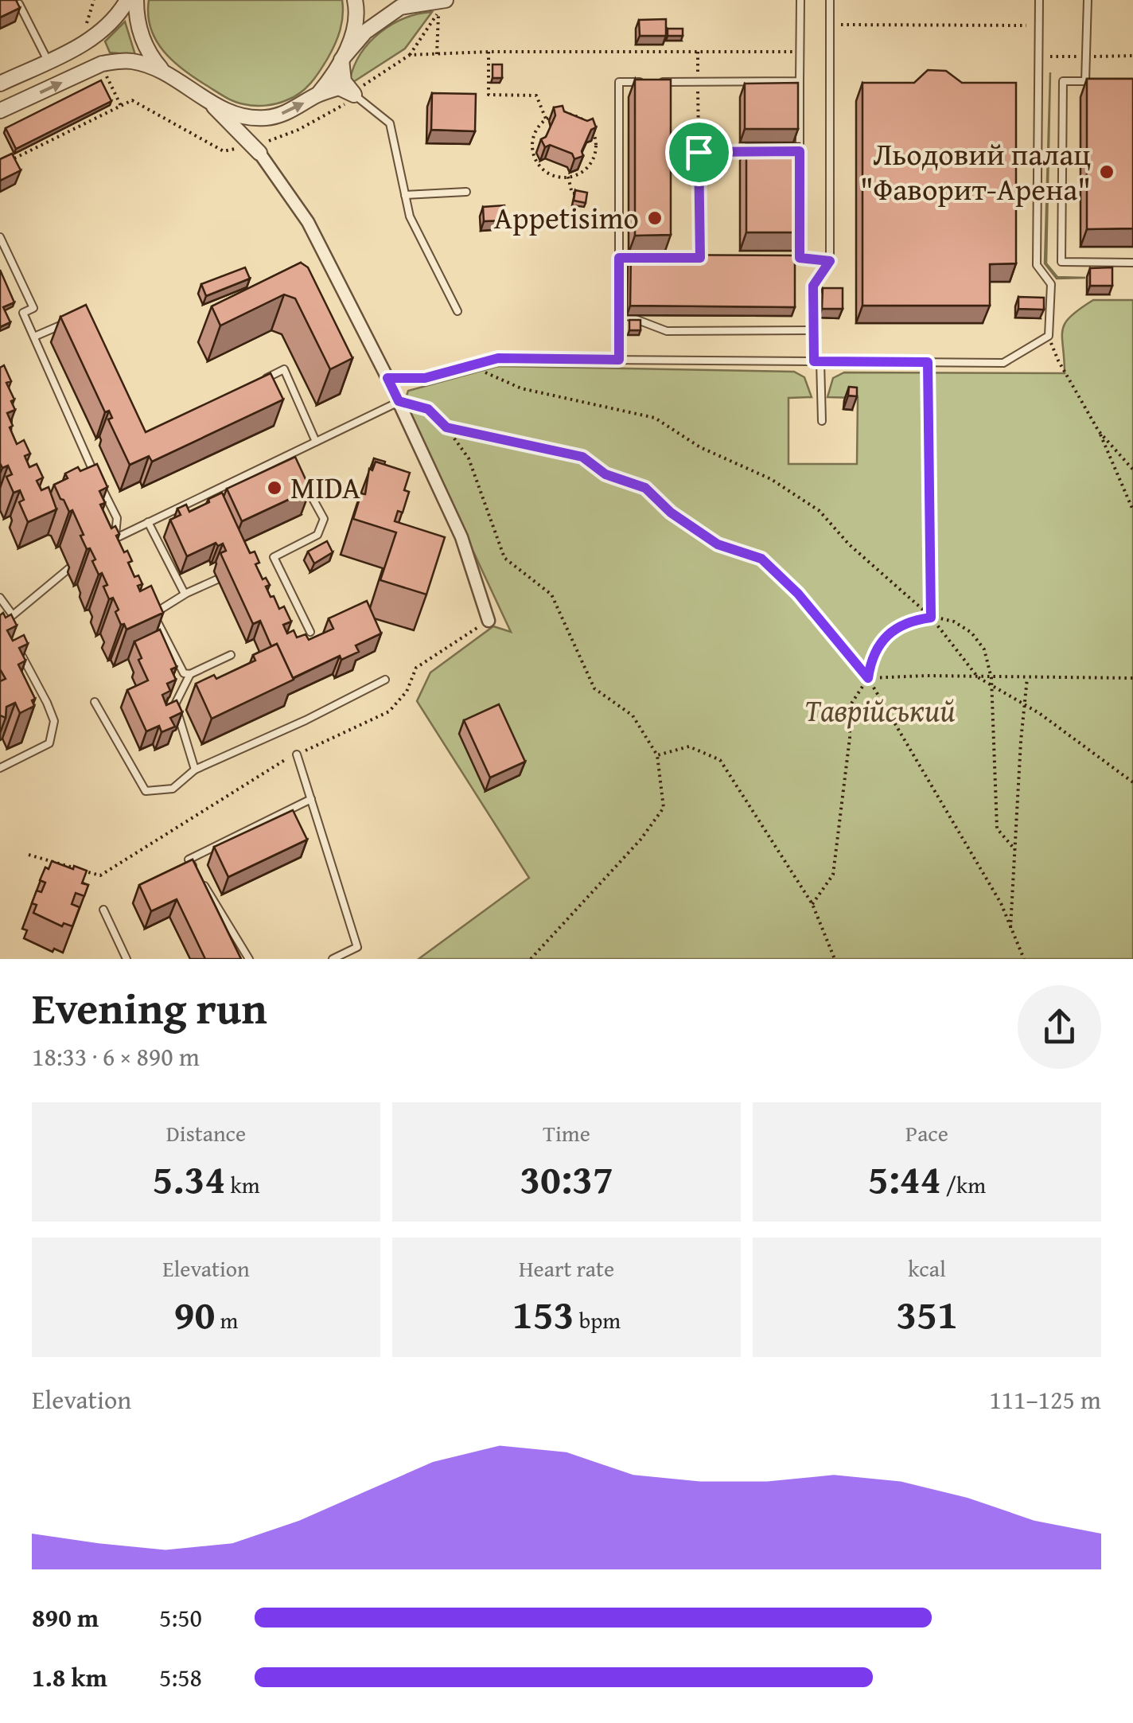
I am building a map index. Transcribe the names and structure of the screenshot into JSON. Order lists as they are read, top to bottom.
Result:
{
  "parks": ["Таврійський"],
  "places": ["Льодовий палац \"Фаворит-Арена\"", "Appetisimo", "MIDA"],
  "page": {
    "heading": ["Evening run", "18:33 · 6 × 890 m"],
    "stats": [
      ["Distance", "5.34 km"],
      ["Time", "30:37"],
      ["Pace", "5:44 /km"],
      ["Elevation", "90 m"],
      ["Heart rate", "153 bpm"],
      ["kcal", "351"]
    ],
    "chart": ["Elevation", "111–125 m"],
    "list": [
      {
        "name": "890 m",
        "note": "5:50"
      },
      {
        "name": "1.8 km",
        "note": "5:58"
      }
    ]
  }
}
